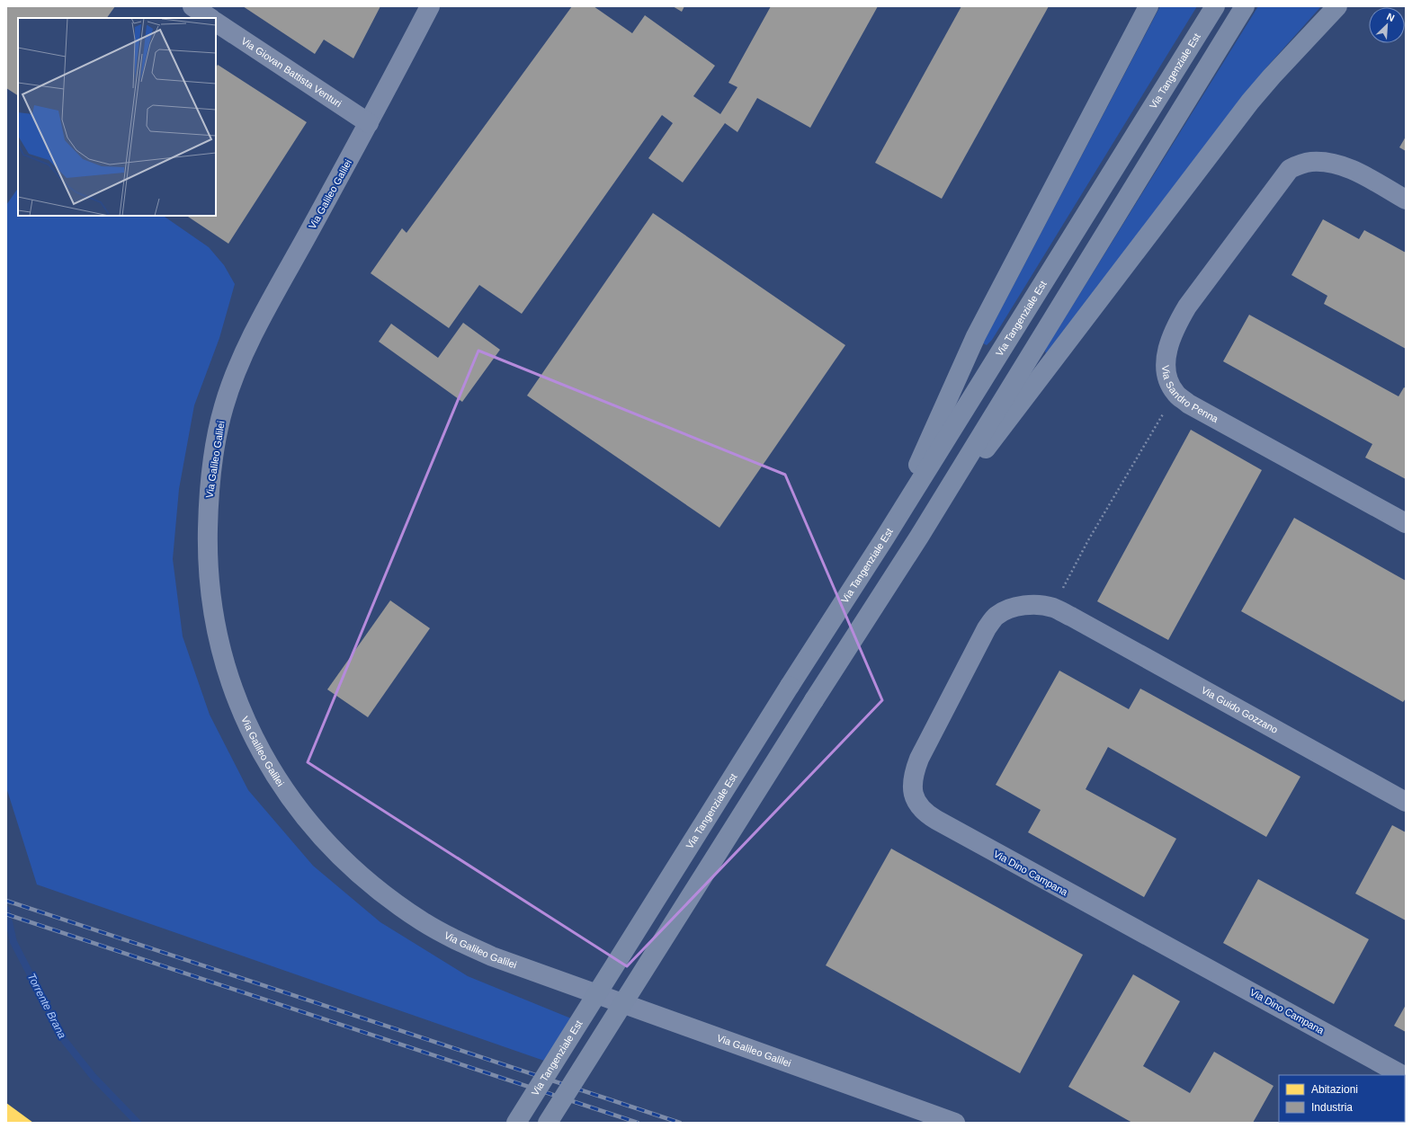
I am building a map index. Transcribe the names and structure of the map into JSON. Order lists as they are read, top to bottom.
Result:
{
  "streets": {
    "main road": ["Via Tangenziale Est"],
    "street": [
      "Via Giovan Battista Venturi",
      "Via Galileo Galilei",
      "Via Sandro Penna",
      "Via Guido Gozzano",
      "Via Dino Campana"
    ]
  },
  "crossings": [
    ["Via Giovan Battista Venturi", "Via Galileo Galilei"],
    ["Via Guido Gozzano", "Via Dino Campana"]
  ],
  "water": ["Torrente Brana"],
  "legend": ["Abitazioni", "Industria"],
  "north": "top right"
}
